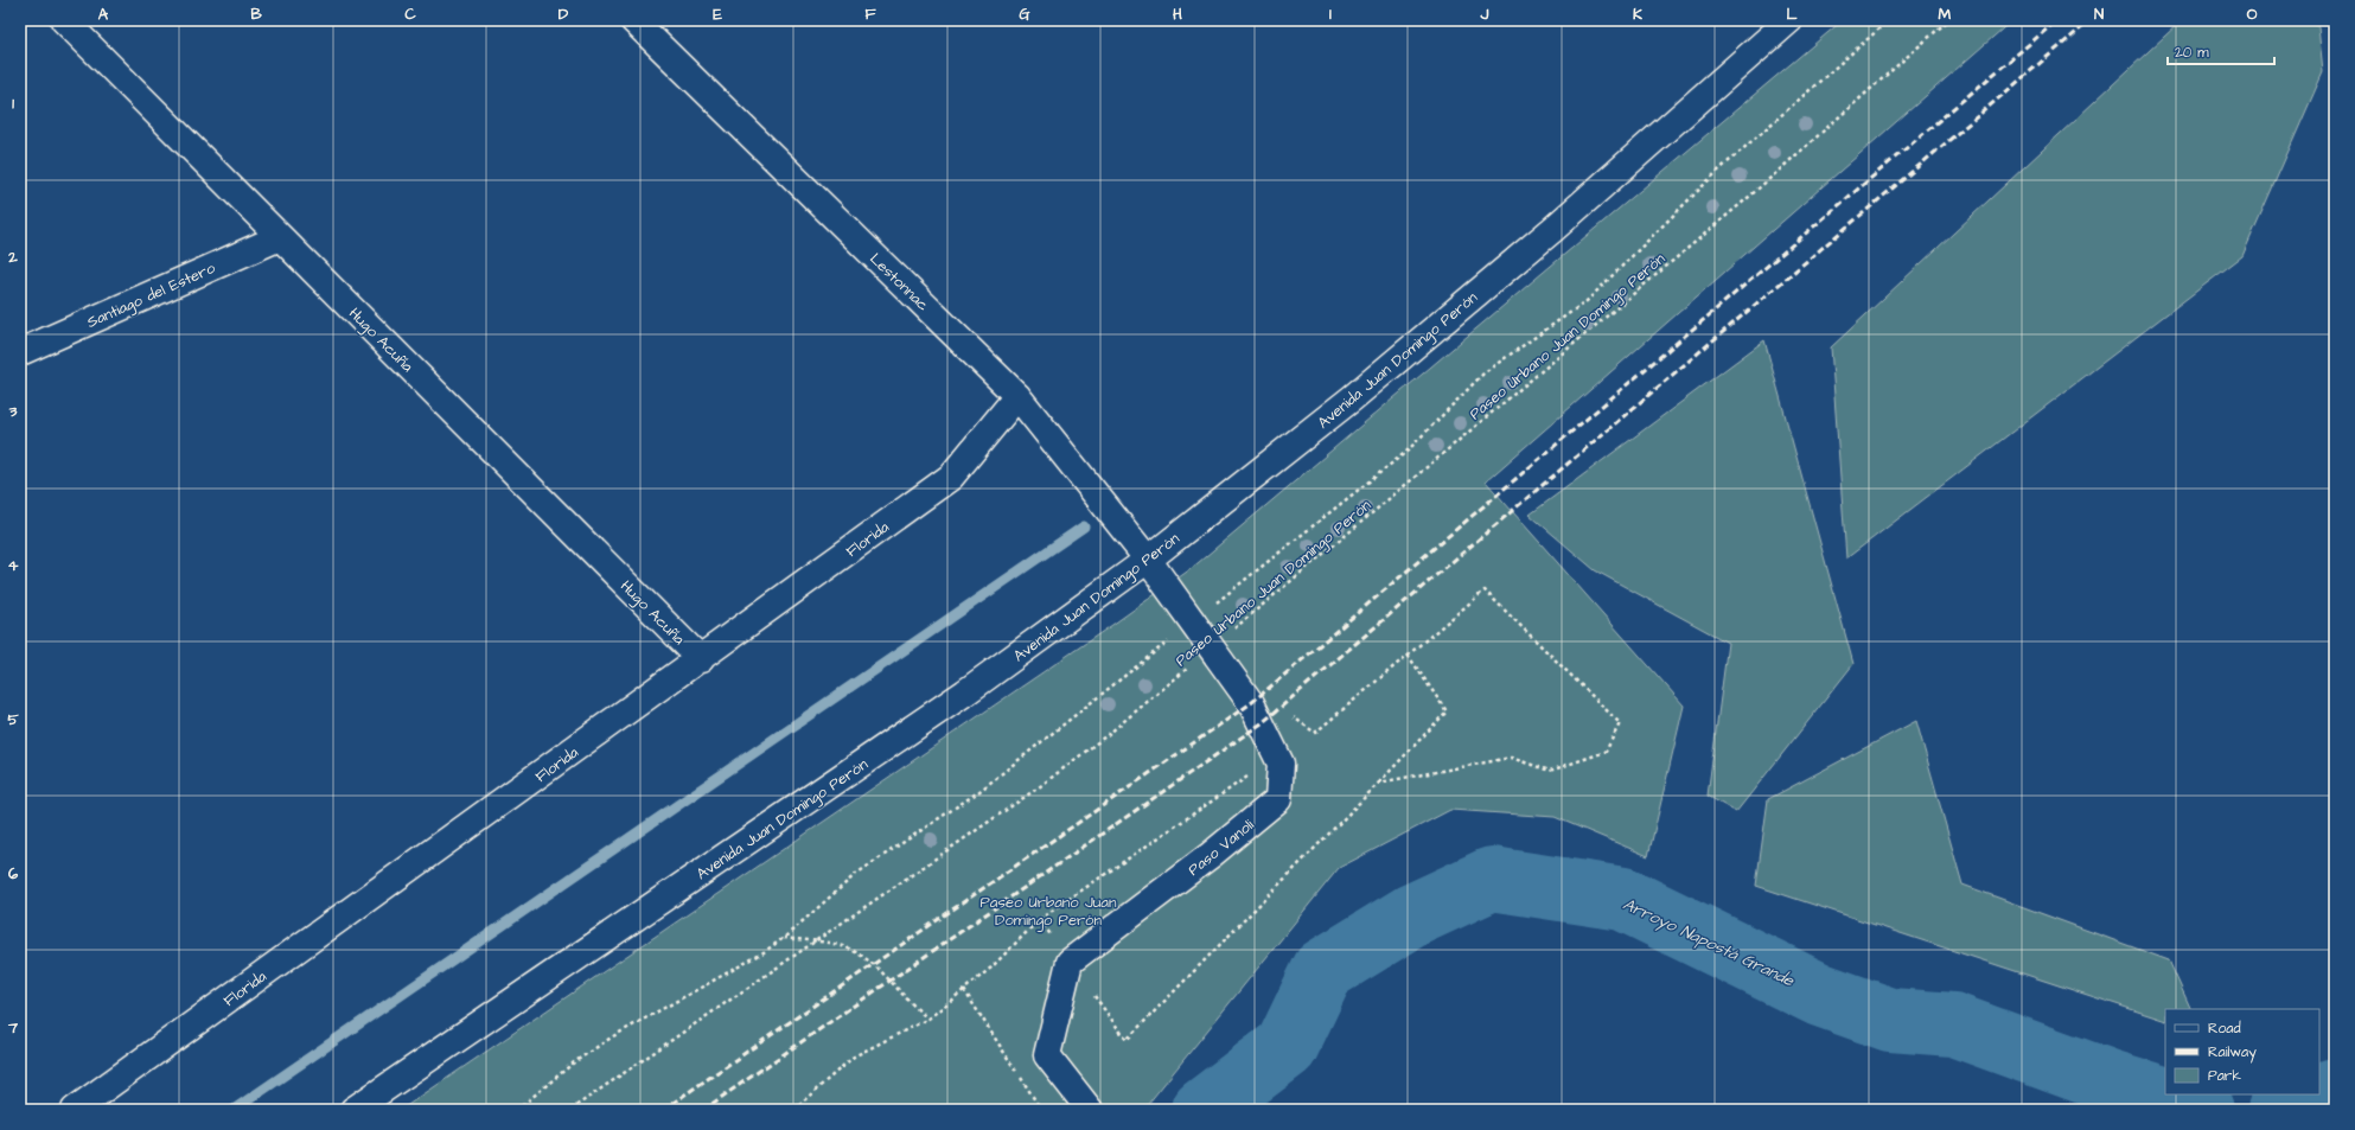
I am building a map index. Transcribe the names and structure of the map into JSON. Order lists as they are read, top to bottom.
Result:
{
  "streets": {
    "street": [
      "Lestonnac",
      "Santiago del Estero",
      "Hugo Acuña",
      "Avenida Juan Domingo Perón",
      "Florida",
      "Paso Vanoli"
    ],
    "path": ["Paseo Urbano Juan Domingo Perón"]
  },
  "crossings": [
    ["Lestonnac", "Avenida Juan Domingo Perón"],
    ["Lestonnac", "Florida"],
    ["Lestonnac", "Paso Vanoli"],
    ["Santiago del Estero", "Hugo Acuña"],
    ["Paseo Urbano Juan Domingo Perón", "Paso Vanoli"],
    ["Hugo Acuña", "Florida"],
    ["Avenida Juan Domingo Perón", "Paso Vanoli"]
  ],
  "water": ["Arroyo Napostá Grande"],
  "parks": ["Paseo Urbano Juan Domingo Perón"],
  "legend": ["Road", "Railway", "Park"],
  "scale_bar": "20 m",
  "grid": {
    "columns": [
      "A",
      "B",
      "C",
      "D",
      "E",
      "F",
      "G",
      "H",
      "I",
      "J",
      "K",
      "L",
      "M",
      "N",
      "O"
    ],
    "rows": [
      "1",
      "2",
      "3",
      "4",
      "5",
      "6",
      "7"
    ]
  }
}
